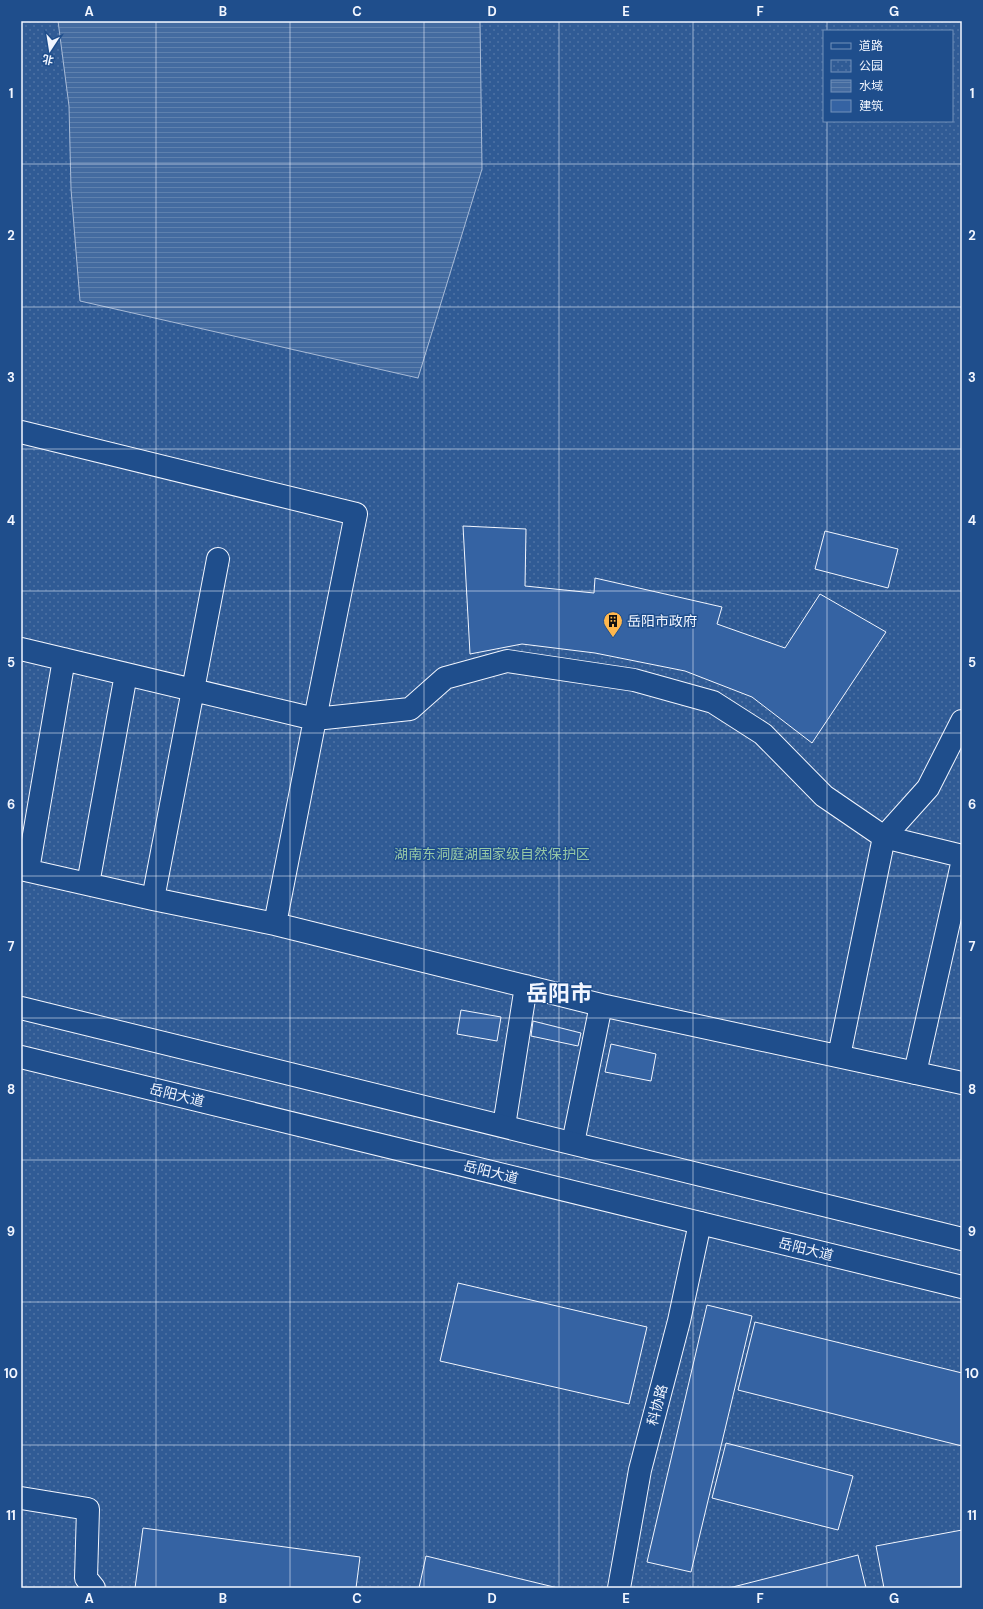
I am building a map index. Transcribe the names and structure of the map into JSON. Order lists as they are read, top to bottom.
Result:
{
  "streets": {
    "street": ["岳阳大道", "科协路"]
  },
  "crossings": [
    ["岳阳大道", "科协路"]
  ],
  "districts": ["岳阳市"],
  "parks": ["湖南东洞庭湖国家级自然保护区"],
  "places": {
    "building": ["岳阳市政府"]
  },
  "legend": [
    "道路",
    "公园",
    "水域",
    "建筑"
  ],
  "north": "bottom",
  "grid": {
    "columns": [
      "A",
      "B",
      "C",
      "D",
      "E",
      "F",
      "G"
    ],
    "rows": [
      "1",
      "2",
      "3",
      "4",
      "5",
      "6",
      "7",
      "8",
      "9",
      "10",
      "11"
    ]
  }
}
